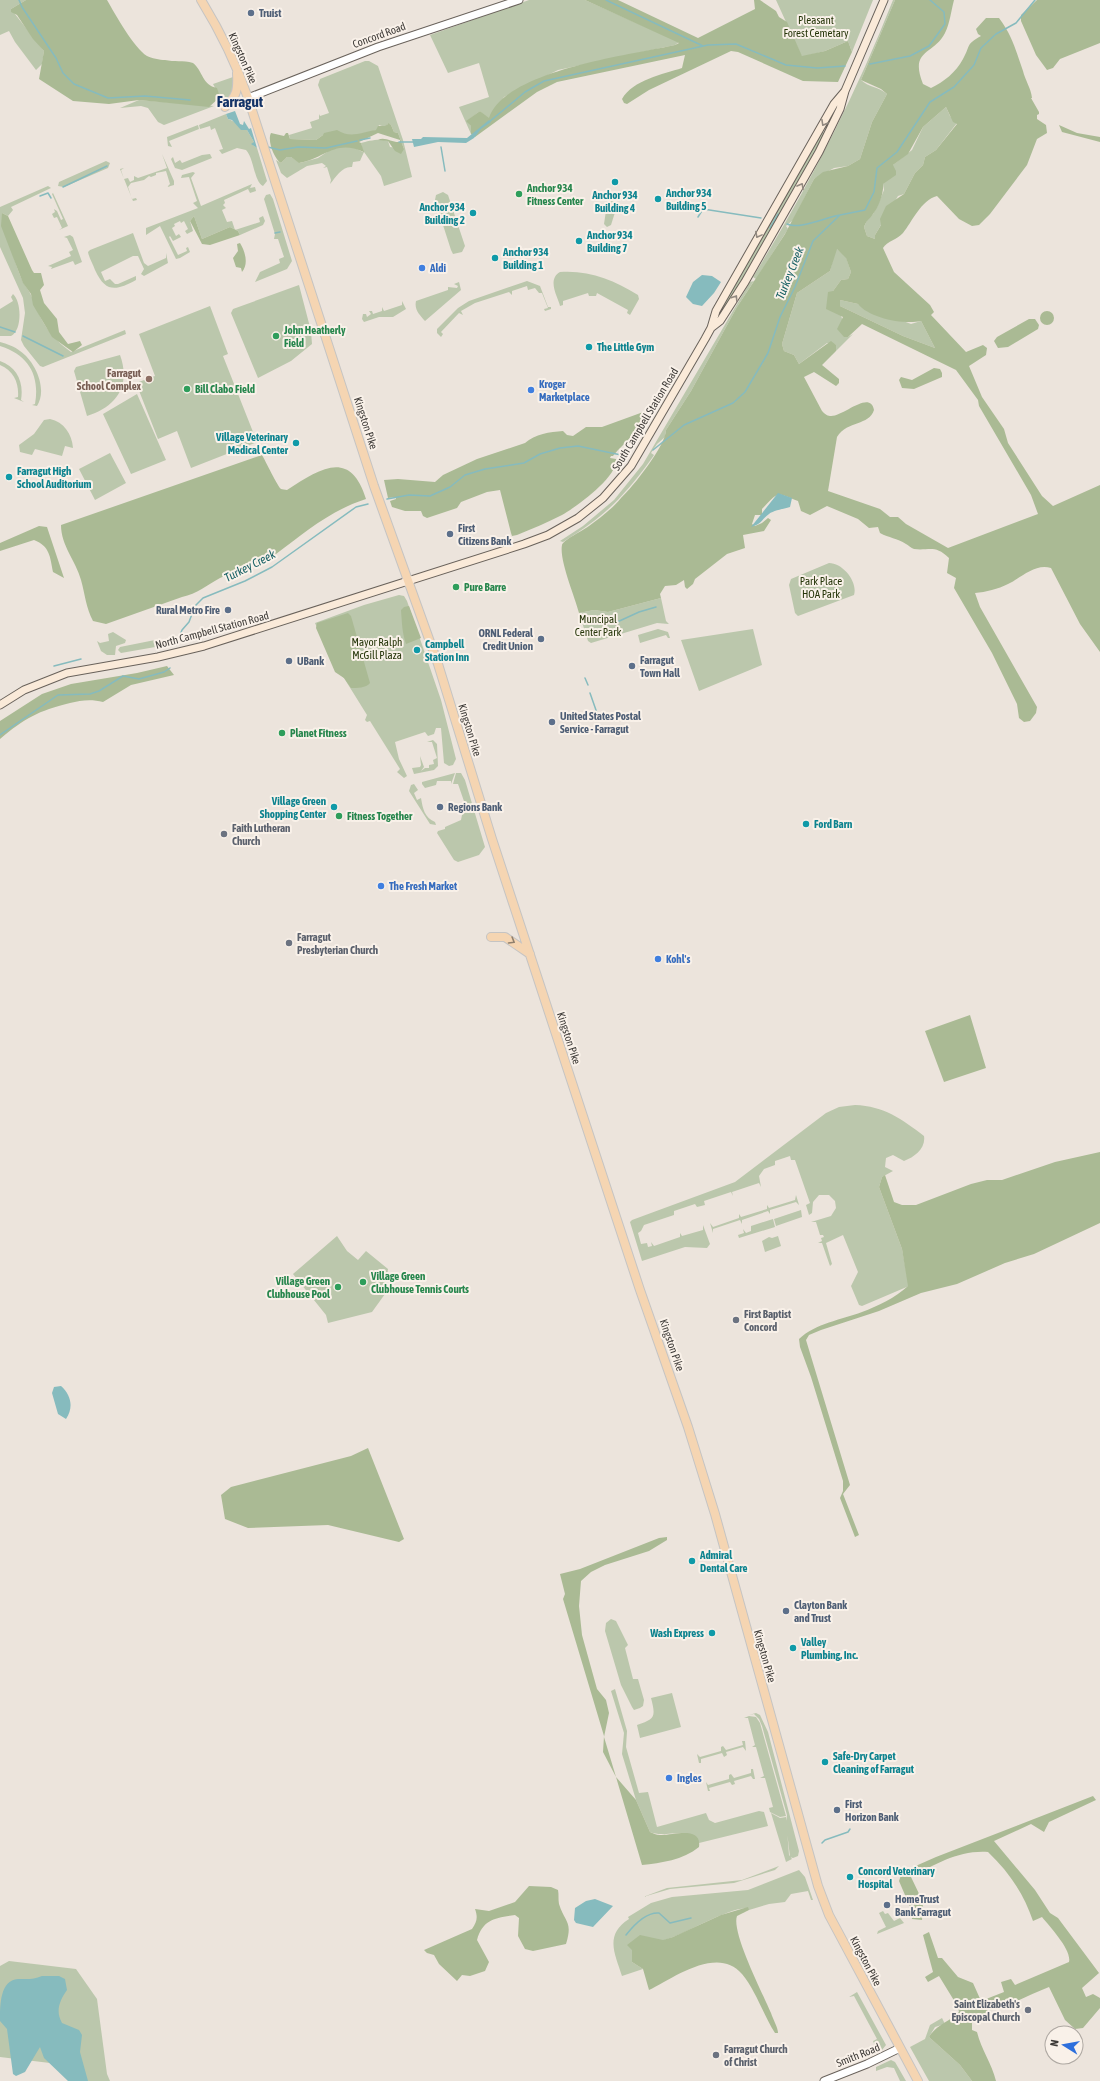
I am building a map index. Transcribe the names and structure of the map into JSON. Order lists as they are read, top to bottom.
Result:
{
  "streets": {
    "main road": ["Kingston Pike", "South Campbell Station Road", "North Campbell Station Road"],
    "street": ["Concord Road", "Smith Road"]
  },
  "crossings": [
    ["Concord Road", "Kingston Pike"],
    ["Kingston Pike", "South Campbell Station Road"],
    ["Kingston Pike", "North Campbell Station Road"],
    ["Kingston Pike", "Smith Road"],
    ["South Campbell Station Road", "North Campbell Station Road"]
  ],
  "districts": ["Farragut"],
  "water": ["Turkey Creek"],
  "parks": [
    "Pleasant Forest Cemetary",
    "Park Place HOA Park",
    "Muncipal Center Park",
    "Mayor Ralph McGill Plaza"
  ],
  "places": [
    "Truist",
    "Anchor 934 Building 4",
    "Anchor 934 Fitness Center",
    "Anchor 934 Building 5",
    "Anchor 934 Building 2",
    "Anchor 934 Building 7",
    "Anchor 934 Building 1",
    "Aldi",
    "John Heatherly Field",
    "The Little Gym",
    "Farragut School Complex",
    "Bill Clabo Field",
    "Kroger Marketplace",
    "Village Veterinary Medical Center",
    "Farragut High School Auditorium",
    "First Citizens Bank",
    "Pure Barre",
    "Rural Metro Fire",
    "ORNL Federal Credit Union",
    "Campbell Station Inn",
    "UBank",
    "Farragut Town Hall",
    "United States Postal Service - Farragut",
    "Planet Fitness",
    "Village Green Shopping Center",
    "Regions Bank",
    "Fitness Together",
    "Ford Barn",
    "Faith Lutheran Church",
    "The Fresh Market",
    "Farragut Presbyterian Church",
    "Kohl's",
    "Village Green Clubhouse Tennis Courts",
    "Village Green Clubhouse Pool",
    "First Baptist Concord",
    "Admiral Dental Care",
    "Clayton Bank and Trust",
    "Wash Express",
    "Valley Plumbing, Inc.",
    "Safe-Dry Carpet Cleaning of Farragut",
    "Ingles",
    "First Horizon Bank",
    "Concord Veterinary Hospital",
    "HomeTrust Bank Farragut",
    "Saint Elizabeth's Episcopal Church",
    "Farragut Church of Christ"
  ],
  "north": "left"
}
